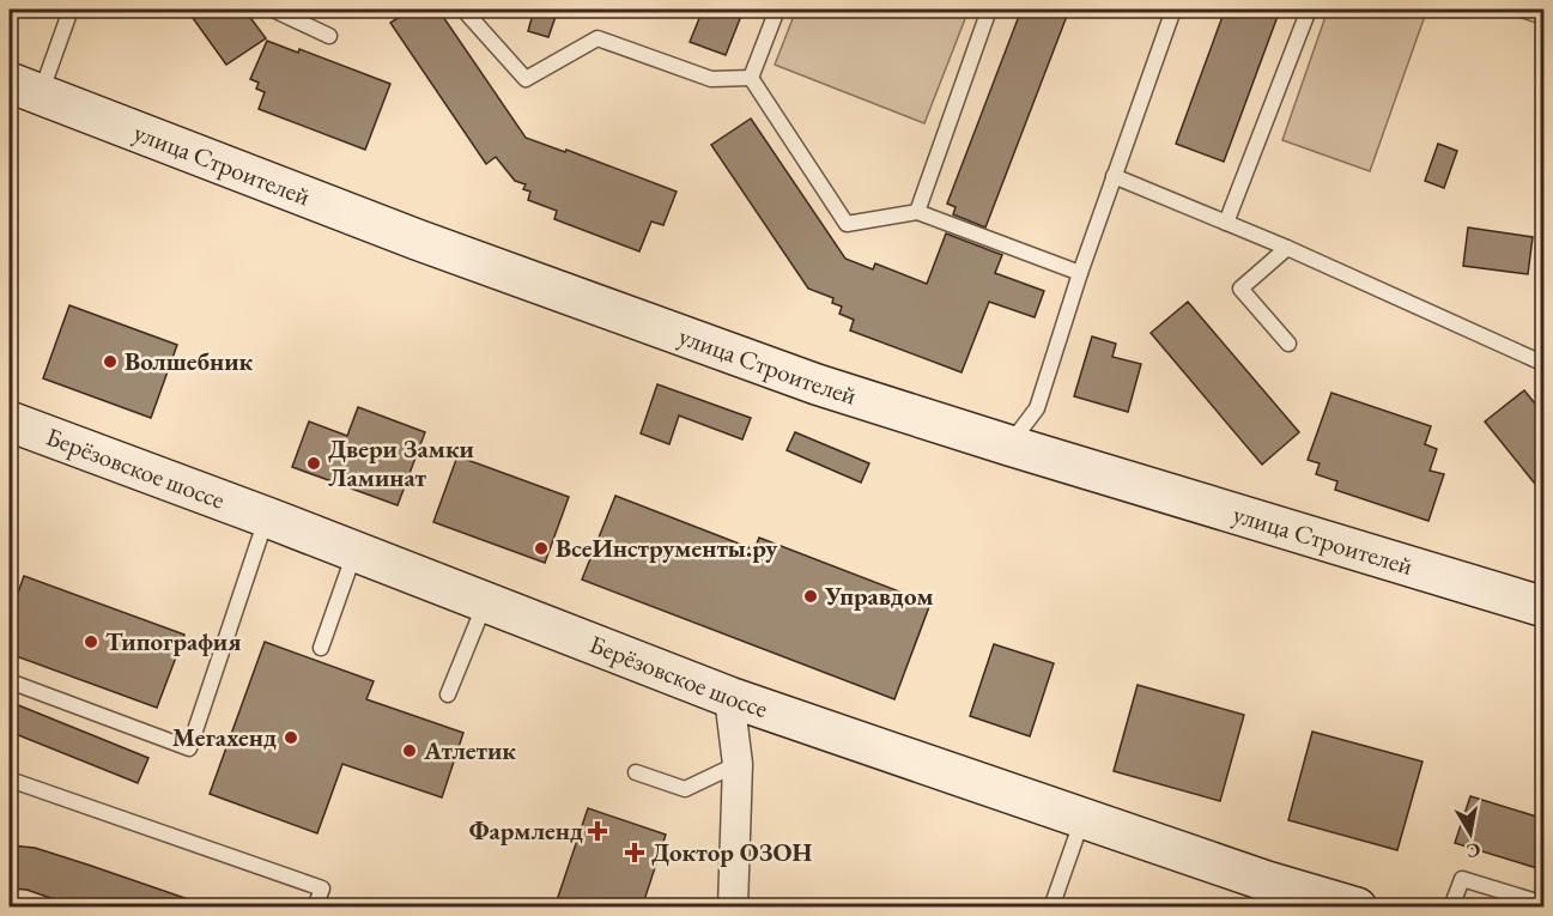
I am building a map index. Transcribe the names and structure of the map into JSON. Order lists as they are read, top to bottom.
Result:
{
  "streets": {
    "main road": ["улица Строителей", "Берёзовское шоссе"]
  },
  "places": {
    "other": [
      "Волшебник",
      "Двери Замки Ламинат",
      "ВсеИнструменты.ру",
      "Управдом",
      "Типография",
      "Мегахенд",
      "Атлетик"
    ],
    "health": ["Фармленд", "Доктор ОЗОН"]
  },
  "north": "bottom"
}
